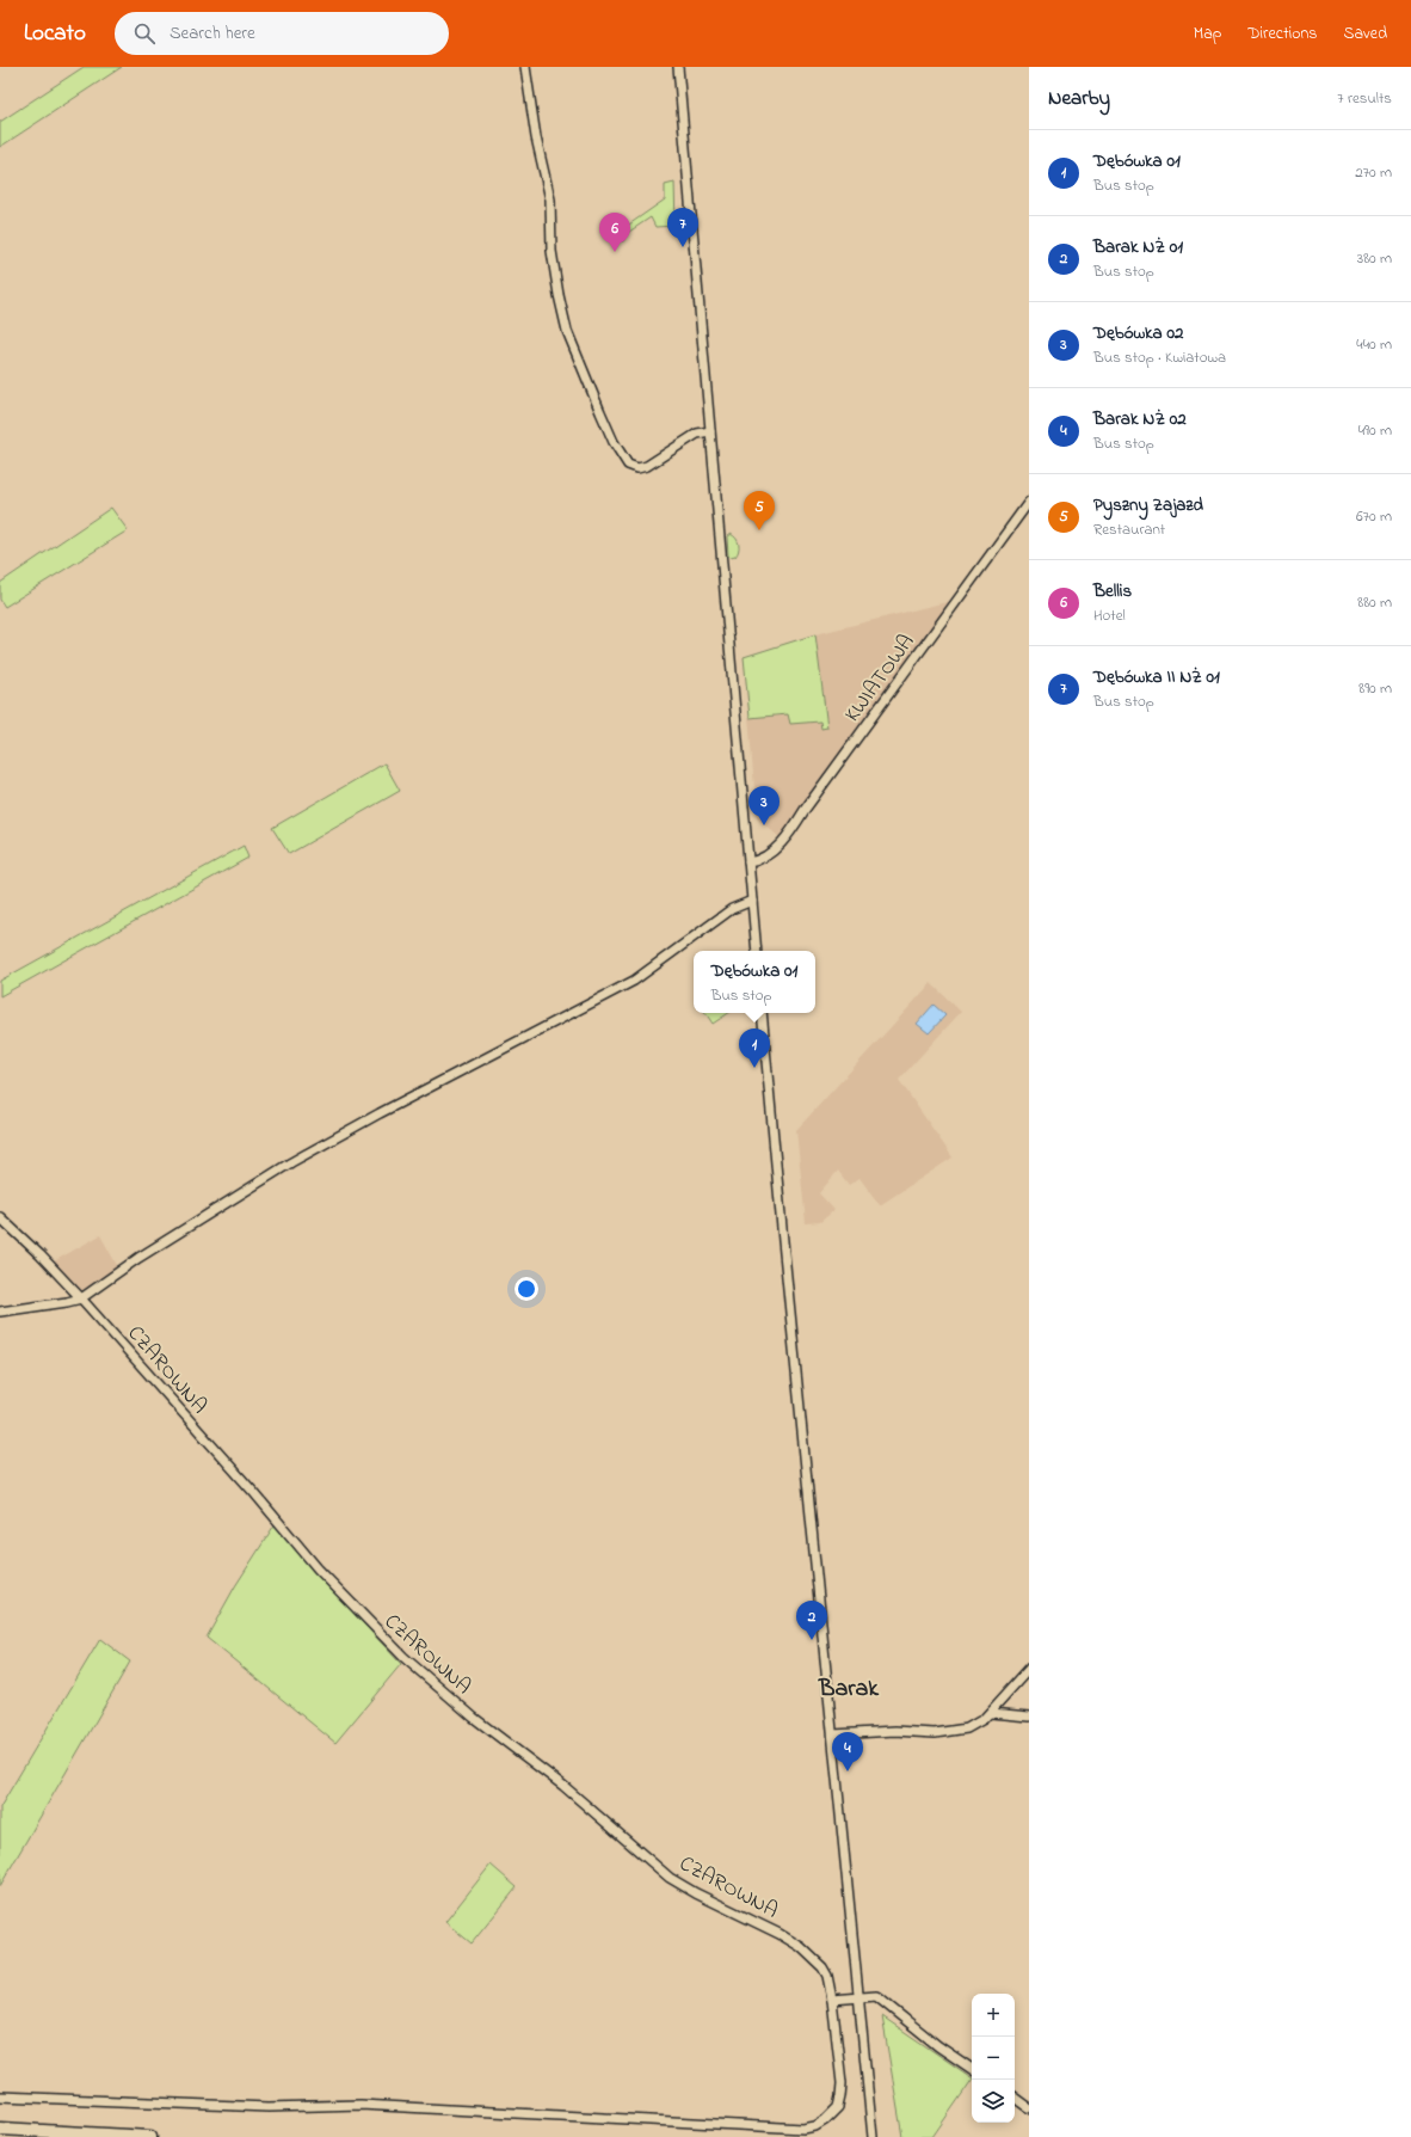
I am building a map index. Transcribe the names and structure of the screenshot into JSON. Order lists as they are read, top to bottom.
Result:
{
  "streets": {
    "street": ["KWIATOWA", "CZAROWNA"]
  },
  "districts": ["Barak"],
  "page": {
    "header": "Locato",
    "search": "Search here",
    "nav": ["Map", "Directions", "Saved"],
    "heading": ["Nearby", "7 results"],
    "list": [
      {
        "mark": "1",
        "name": "Dębówka 01",
        "note": "Bus stop",
        "value": "270 m"
      },
      {
        "mark": "2",
        "name": "Barak NŻ 01",
        "note": "Bus stop",
        "value": "380 m"
      },
      {
        "mark": "3",
        "name": "Dębówka 02",
        "note": "Bus stop · Kwiatowa",
        "value": "440 m"
      },
      {
        "mark": "4",
        "name": "Barak NŻ 02",
        "note": "Bus stop",
        "value": "490 m"
      },
      {
        "mark": "5",
        "name": "Pyszny Zajazd",
        "note": "Restaurant",
        "value": "670 m"
      },
      {
        "mark": "6",
        "name": "Bellis",
        "note": "Hotel",
        "value": "880 m"
      },
      {
        "mark": "7",
        "name": "Dębówka II NŻ 01",
        "note": "Bus stop",
        "value": "890 m"
      }
    ],
    "pins": [
      "7",
      "6",
      "5",
      "3",
      "1",
      "2",
      "4"
    ],
    "popup": ["Dębówka 01", "Bus stop"],
    "map_buttons": ["+", "−"]
  }
}
